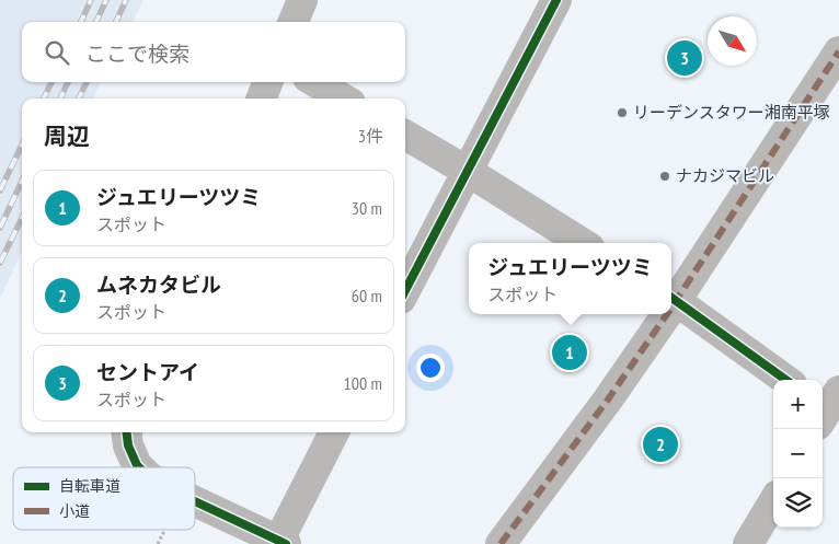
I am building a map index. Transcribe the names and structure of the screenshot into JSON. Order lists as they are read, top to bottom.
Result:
{
  "places": ["リーデンスタワー湘南平塚", "ナカジマビル"],
  "legend": ["自転車道", "小道"],
  "north": "bottom right",
  "page": {
    "search": "ここで検索",
    "pins": ["3", "1", "2"],
    "heading": ["周辺", "3件"],
    "list": [
      {
        "mark": "1",
        "name": "ジュエリーツツミ",
        "note": "スポット",
        "value": "30 m"
      },
      {
        "mark": "2",
        "name": "ムネカタビル",
        "note": "スポット",
        "value": "60 m"
      },
      {
        "mark": "3",
        "name": "セントアイ",
        "note": "スポット",
        "value": "100 m"
      }
    ],
    "popup": ["ジュエリーツツミ", "スポット"],
    "map_buttons": ["+", "−"]
  }
}
